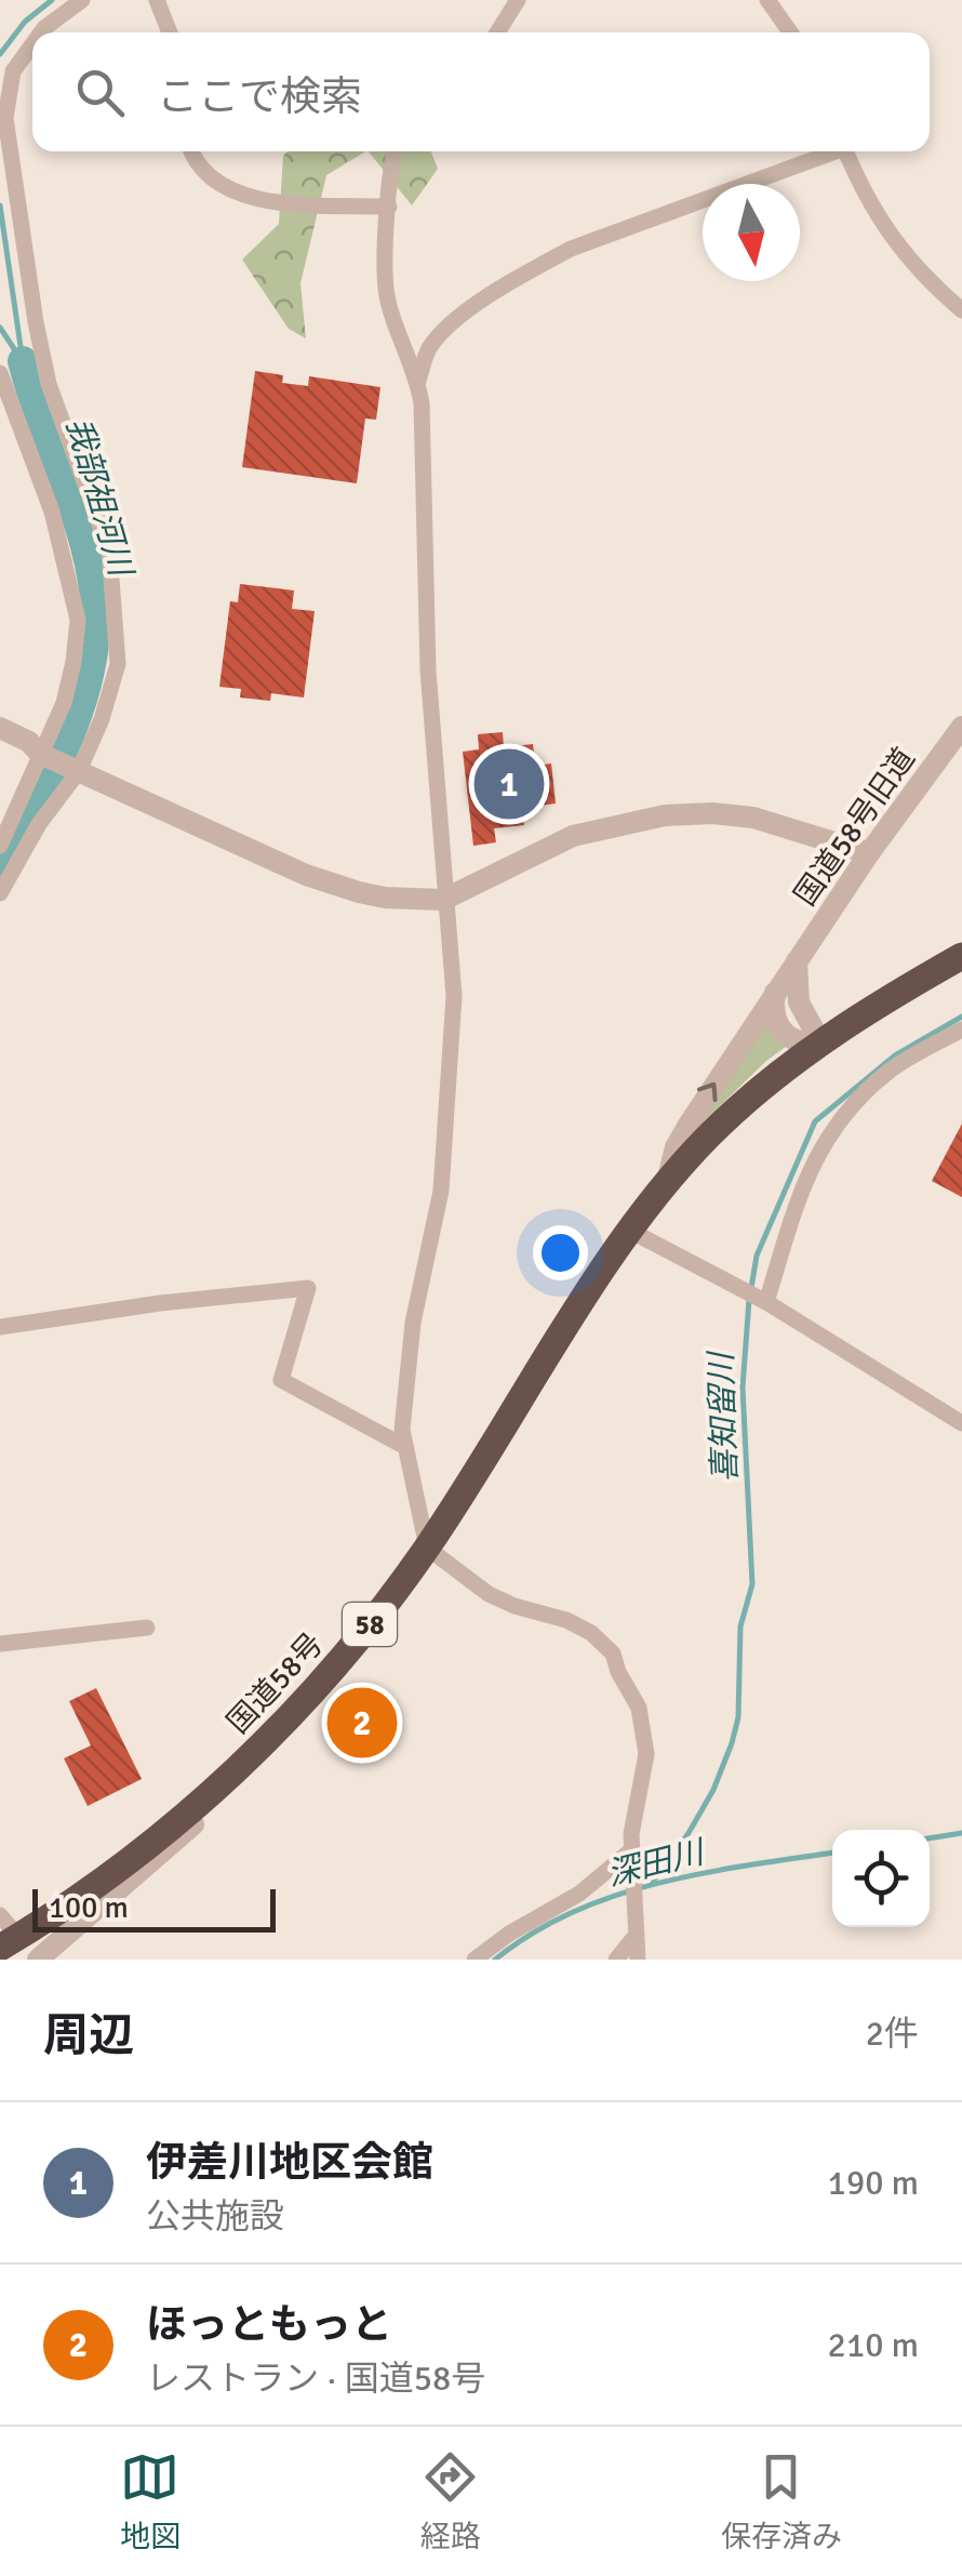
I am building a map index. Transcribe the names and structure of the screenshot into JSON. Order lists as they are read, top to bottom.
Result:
{
  "streets": {
    "highway": ["58", "国道58号"],
    "street": ["国道58号旧道"]
  },
  "crossings": [
    ["国道58号旧道", "58"],
    ["58", "国道58号"]
  ],
  "water": ["我部祖河川", "喜知留川", "深田川"],
  "scale_bar": "100 m",
  "north": "bottom",
  "page": {
    "search": "ここで検索",
    "pins": ["1", "2"],
    "scale": "100 m",
    "heading": ["周辺", "2件"],
    "list": [
      {
        "mark": "1",
        "name": "伊差川地区会館",
        "note": "公共施設",
        "value": "190 m"
      },
      {
        "mark": "2",
        "name": "ほっともっと",
        "note": "レストラン · 国道58号",
        "value": "210 m"
      }
    ],
    "nav": ["地図", "経路", "保存済み"]
  }
}
